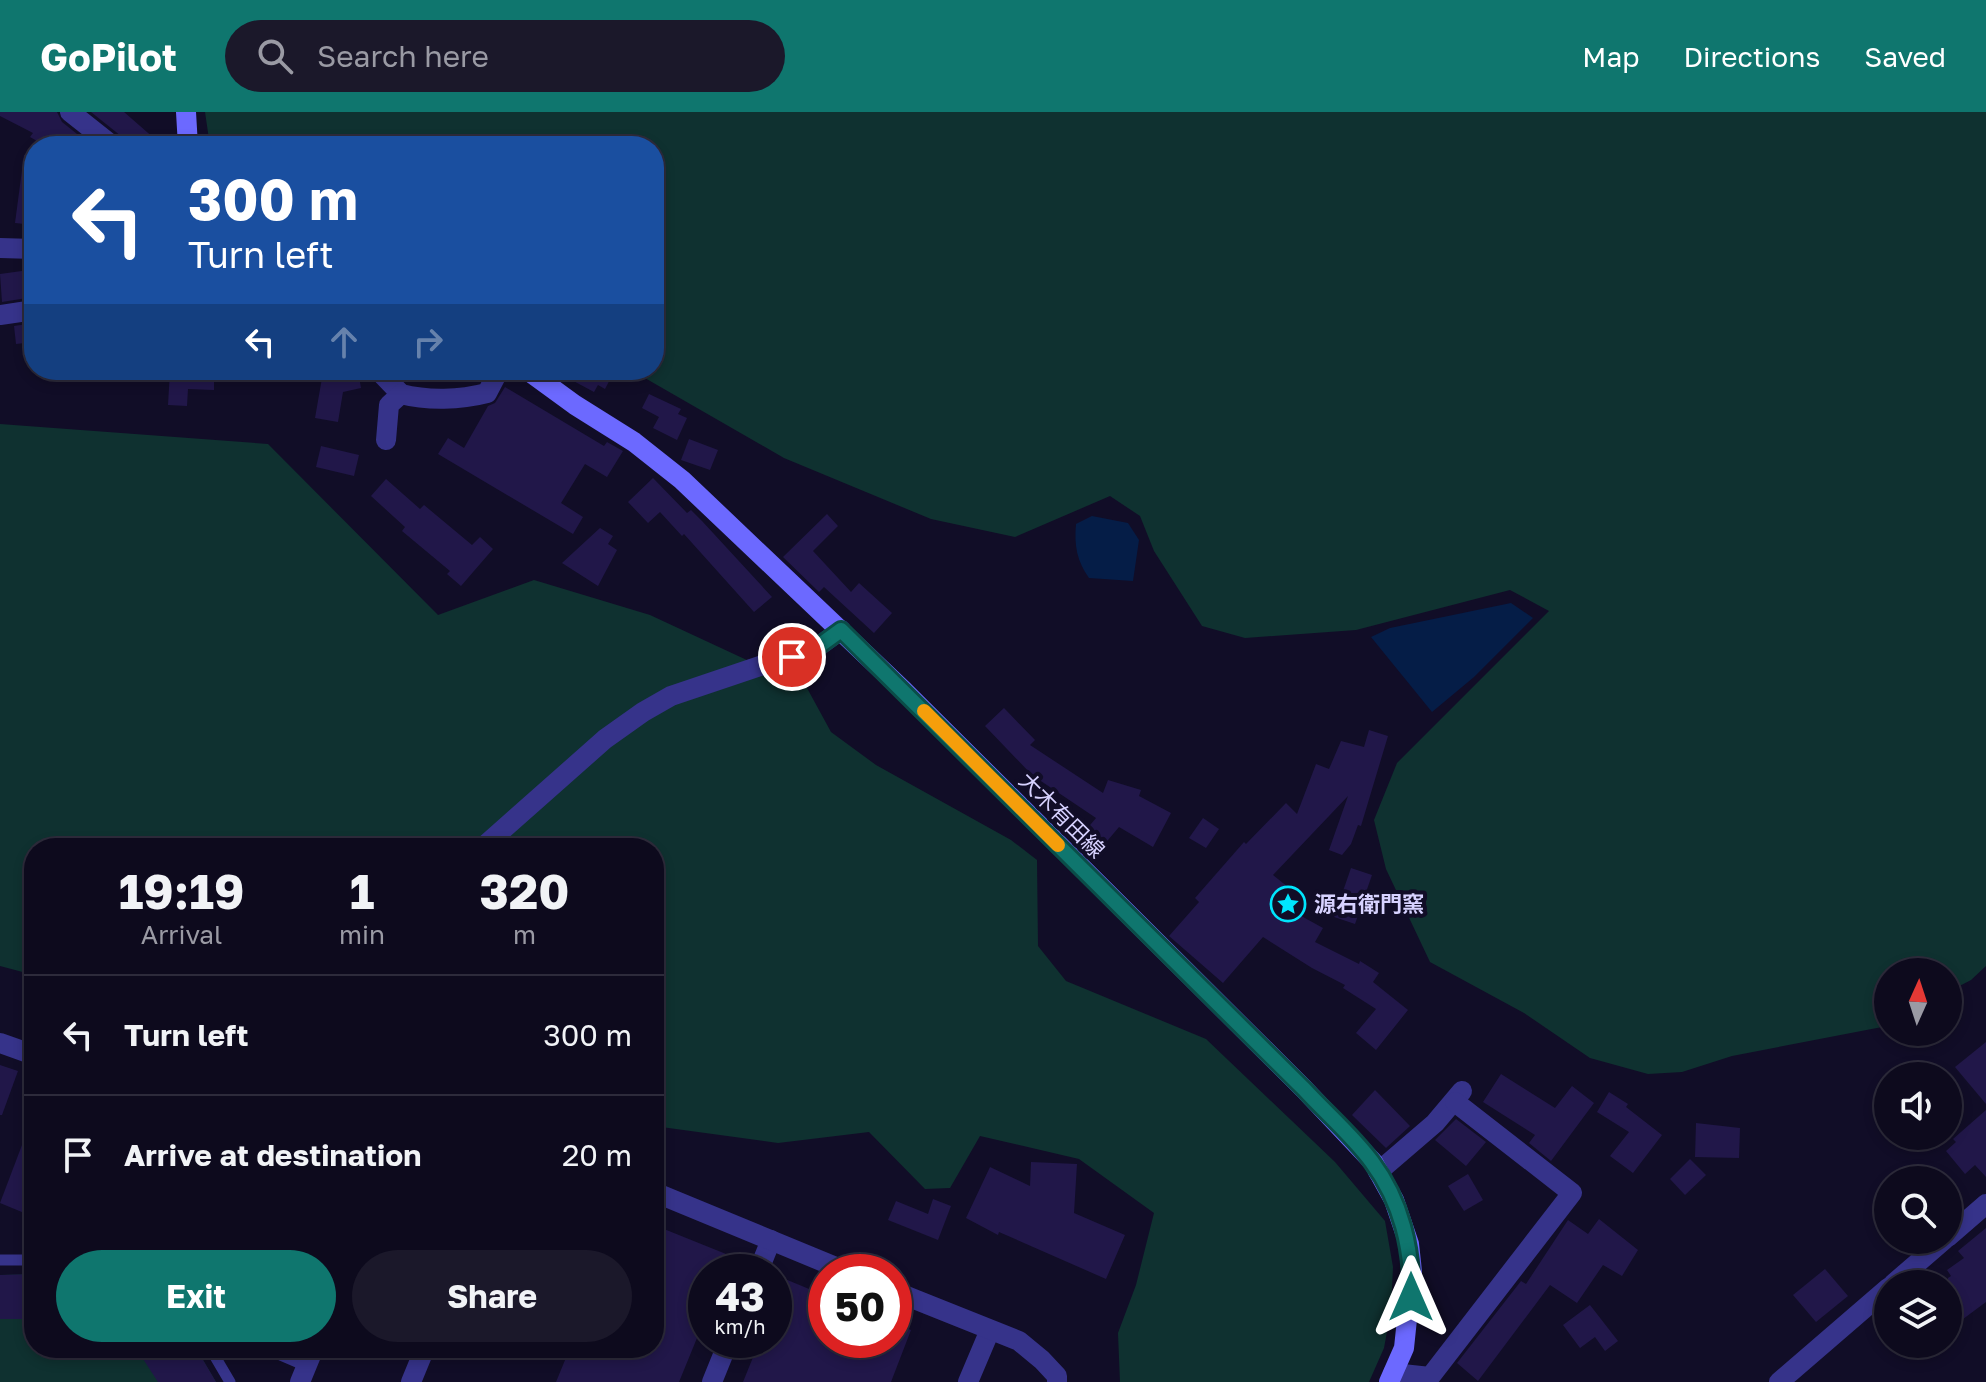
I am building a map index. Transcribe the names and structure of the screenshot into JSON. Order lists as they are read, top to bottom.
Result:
{
  "streets": {
    "main road": ["大木有田線"]
  },
  "places": {
    "place": ["源右衛門窯"]
  },
  "north": "top",
  "page": {
    "header": "GoPilot",
    "search": "Search here",
    "nav": ["Map", "Directions", "Saved"],
    "turn": ["300 m", "Turn left"],
    "eta": [
      "19:19",
      "Arrival",
      "1",
      "min",
      "320",
      "m"
    ],
    "list": [
      {
        "name": "Turn left",
        "value": "300 m"
      },
      {
        "name": "Arrive at destination",
        "value": "20 m"
      }
    ],
    "buttons": ["Exit", "Share"],
    "speed": "43 km/h",
    "limit": "50"
  }
}
